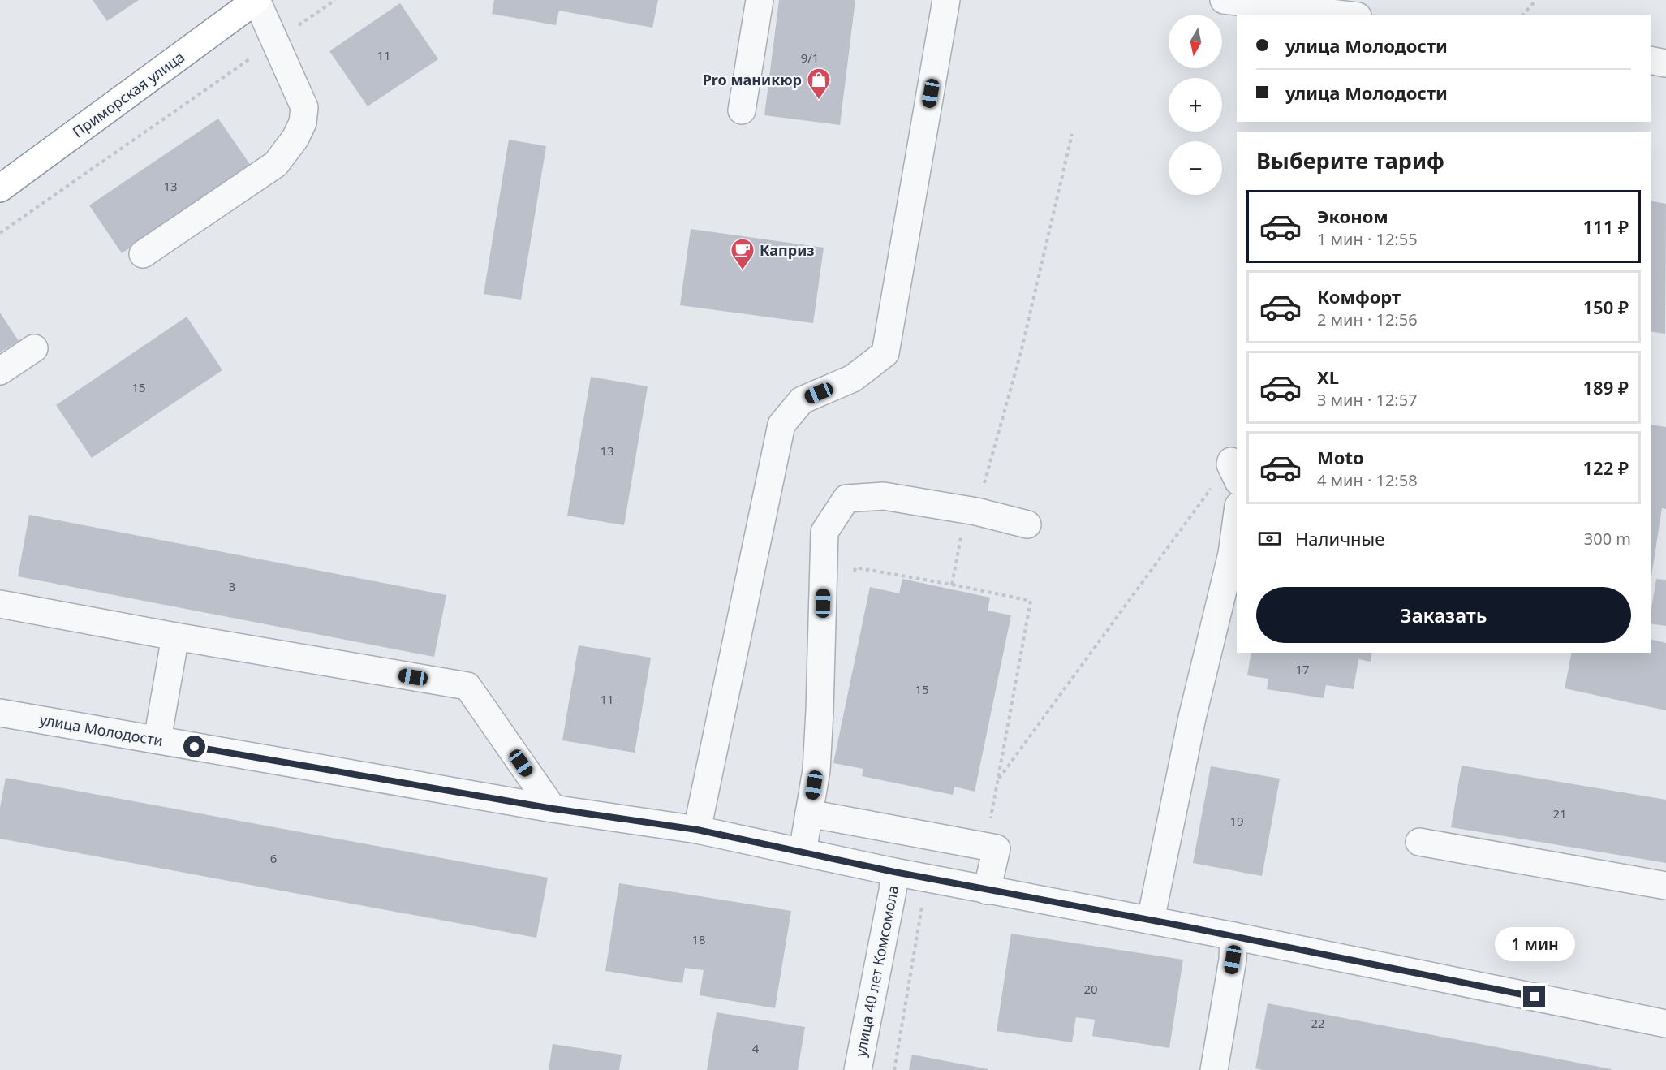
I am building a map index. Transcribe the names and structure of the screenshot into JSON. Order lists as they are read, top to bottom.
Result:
{
  "streets": {
    "highway": ["Приморская улица"],
    "street": ["улица Молодости", "улица 40 лет Комсомола"]
  },
  "crossings": [
    ["улица Молодости", "улица 40 лет Комсомола"]
  ],
  "places": {
    "shop": ["Pro маникюр"],
    "cafe": ["Каприз"]
  },
  "house_numbers": [
    "11",
    "9/1",
    "13",
    "15",
    "13",
    "3",
    "17",
    "15",
    "11",
    "21",
    "19",
    "6",
    "18",
    "20",
    "22",
    "4"
  ],
  "north": "bottom",
  "page": {
    "map_buttons": ["+", "−"],
    "banner": ["улица Молодости", "улица Молодости"],
    "heading": "Выберите тариф",
    "list": [
      {
        "name": "Эконом",
        "note": "1 мин · 12:55",
        "value": "111 ₽"
      },
      {
        "name": "Комфорт",
        "note": "2 мин · 12:56",
        "value": "150 ₽"
      },
      {
        "name": "XL",
        "note": "3 мин · 12:57",
        "value": "189 ₽"
      },
      {
        "name": "Moto",
        "note": "4 мин · 12:58",
        "value": "122 ₽"
      }
    ],
    "pay": ["Наличные", "300 m"],
    "buttons": "Заказать",
    "bubble": "1 мин"
  }
}
